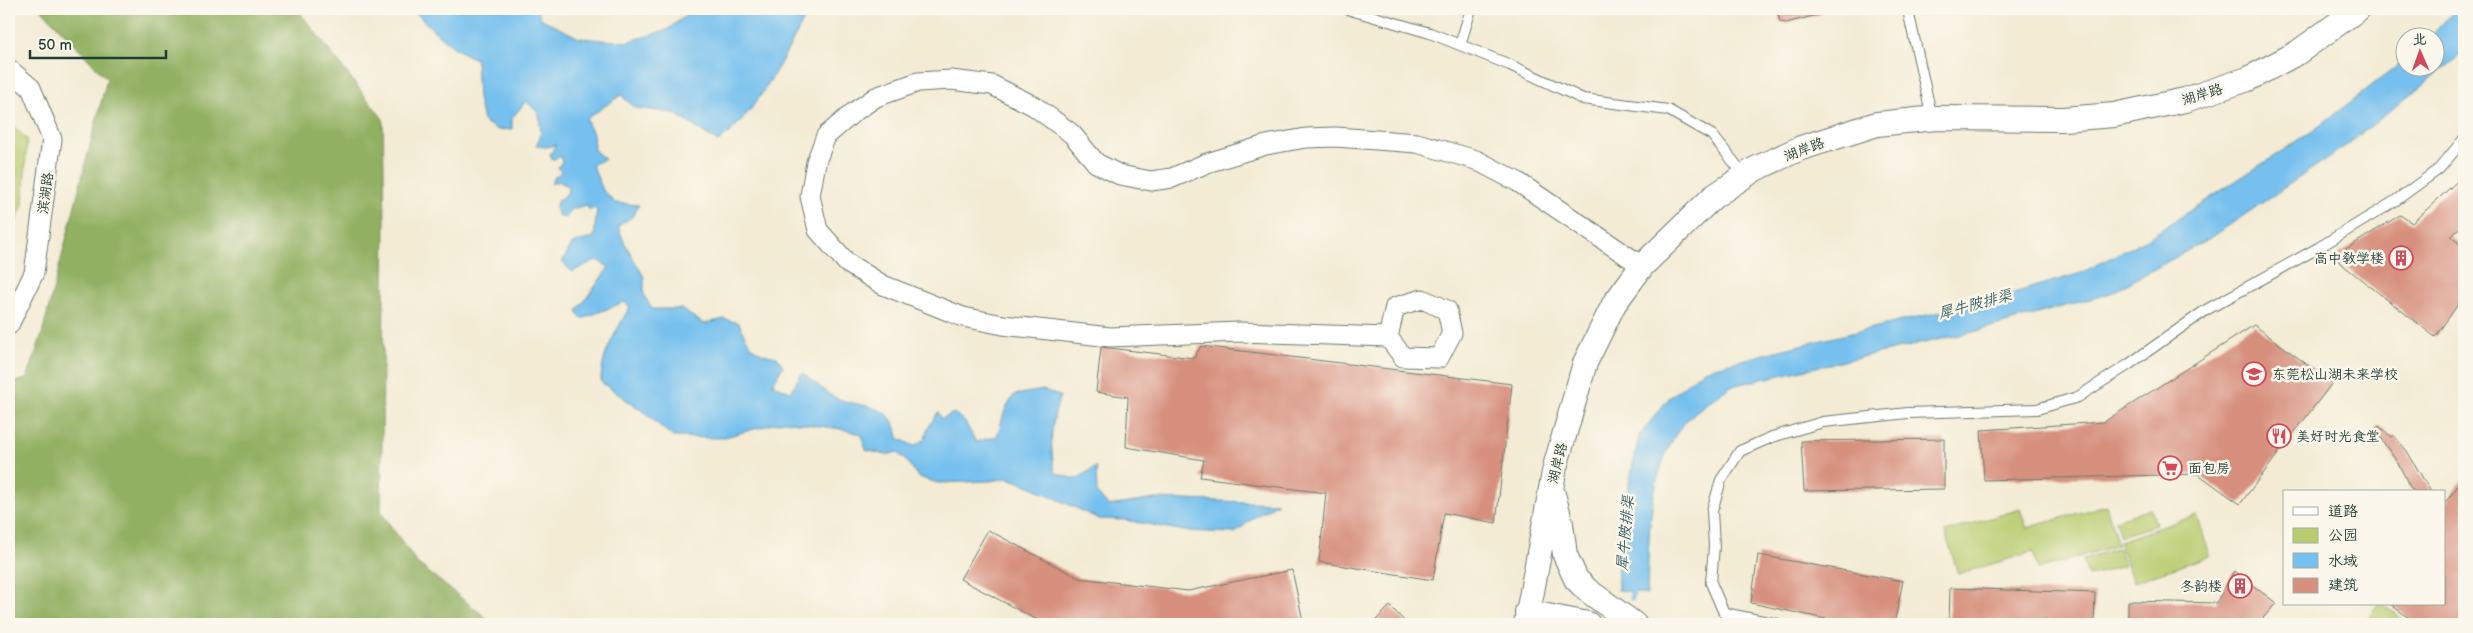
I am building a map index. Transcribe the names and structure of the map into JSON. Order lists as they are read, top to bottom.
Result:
{
  "streets": {
    "street": ["湖岸路", "滨湖路"]
  },
  "water": ["犀牛陂排渠"],
  "places": {
    "building": ["高中教学楼", "冬韵楼"],
    "school or university": ["东莞松山湖未来学校"],
    "restaurant": ["美好时光食堂"],
    "supermarket": ["面包房"]
  },
  "legend": [
    "道路",
    "公园",
    "水域",
    "建筑"
  ],
  "scale_bar": "50 m",
  "north": "top"
}
